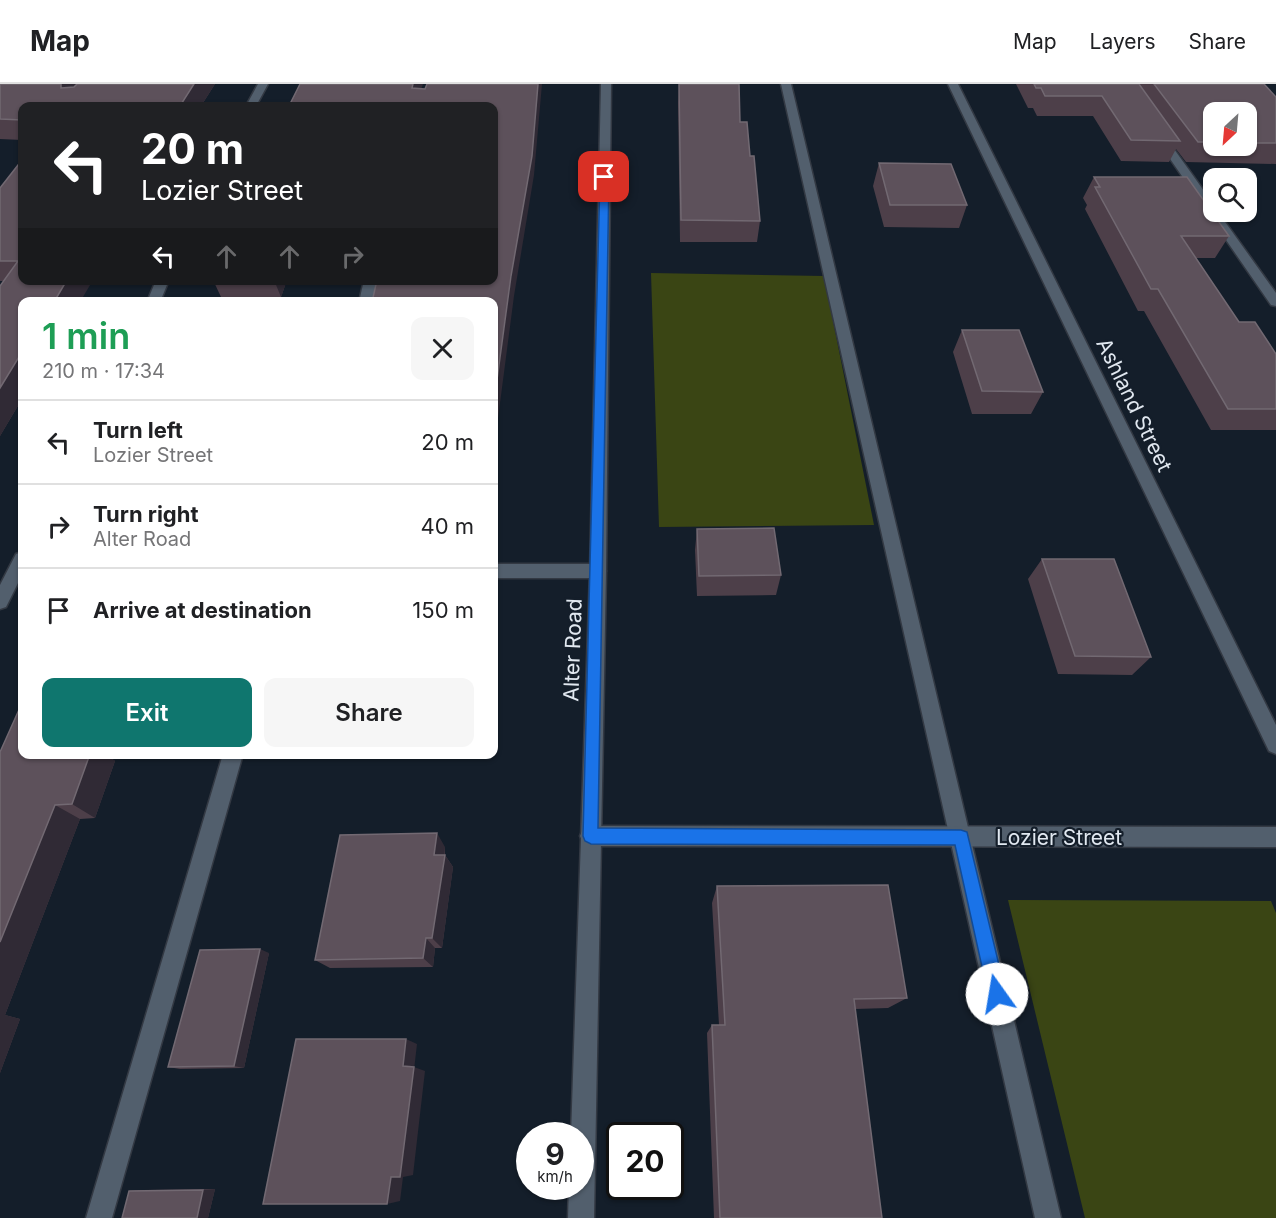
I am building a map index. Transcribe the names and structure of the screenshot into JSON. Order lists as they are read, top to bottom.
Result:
{
  "streets": {
    "street": ["Ashland Street", "Alter Road", "Lozier Street"]
  },
  "crossings": [
    ["Alter Road", "Lozier Street"]
  ],
  "north": "bottom left",
  "page": {
    "header": "Map",
    "nav": ["Map", "Layers", "Share"],
    "turn": ["20 m", "Lozier Street"],
    "heading": ["1 min", "210 m · 17:34"],
    "list": [
      {
        "name": "Turn left",
        "note": "Lozier Street",
        "value": "20 m"
      },
      {
        "name": "Turn right",
        "note": "Alter Road",
        "value": "40 m"
      },
      {
        "name": "Arrive at destination",
        "value": "150 m"
      }
    ],
    "buttons": ["Exit", "Share"],
    "speed": "9 km/h",
    "limit": "20"
  }
}
